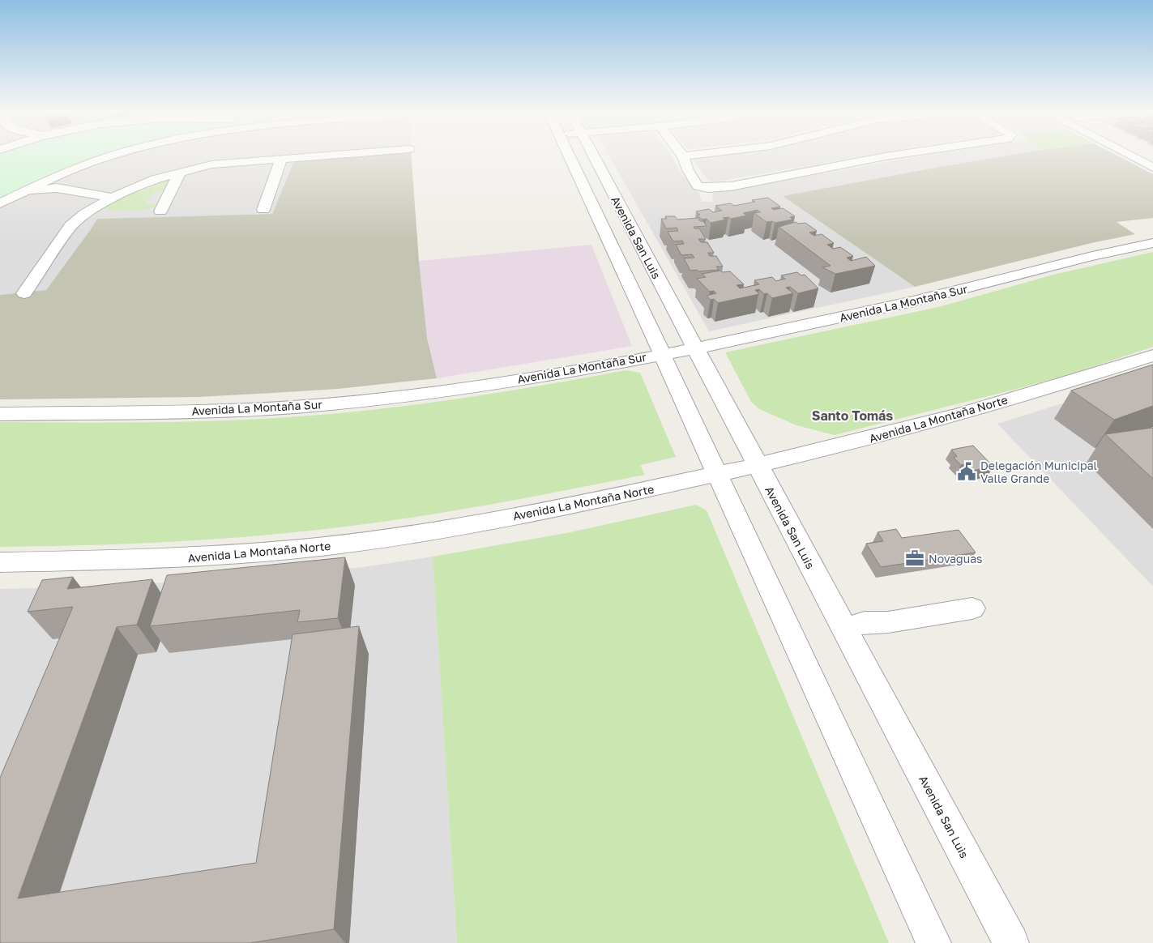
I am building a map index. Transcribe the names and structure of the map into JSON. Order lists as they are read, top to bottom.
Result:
{
  "streets": {
    "street": ["Avenida San Luis", "Avenida La Montaña Sur", "Avenida La Montaña Norte"]
  },
  "crossings": [
    ["Avenida San Luis", "Avenida La Montaña Sur"],
    ["Avenida San Luis", "Avenida La Montaña Norte"]
  ],
  "districts": ["Santo Tomás"],
  "places": {
    "public building": ["Delegación Municipal Valle Grande"],
    "office": ["Novaguas"]
  }
}
